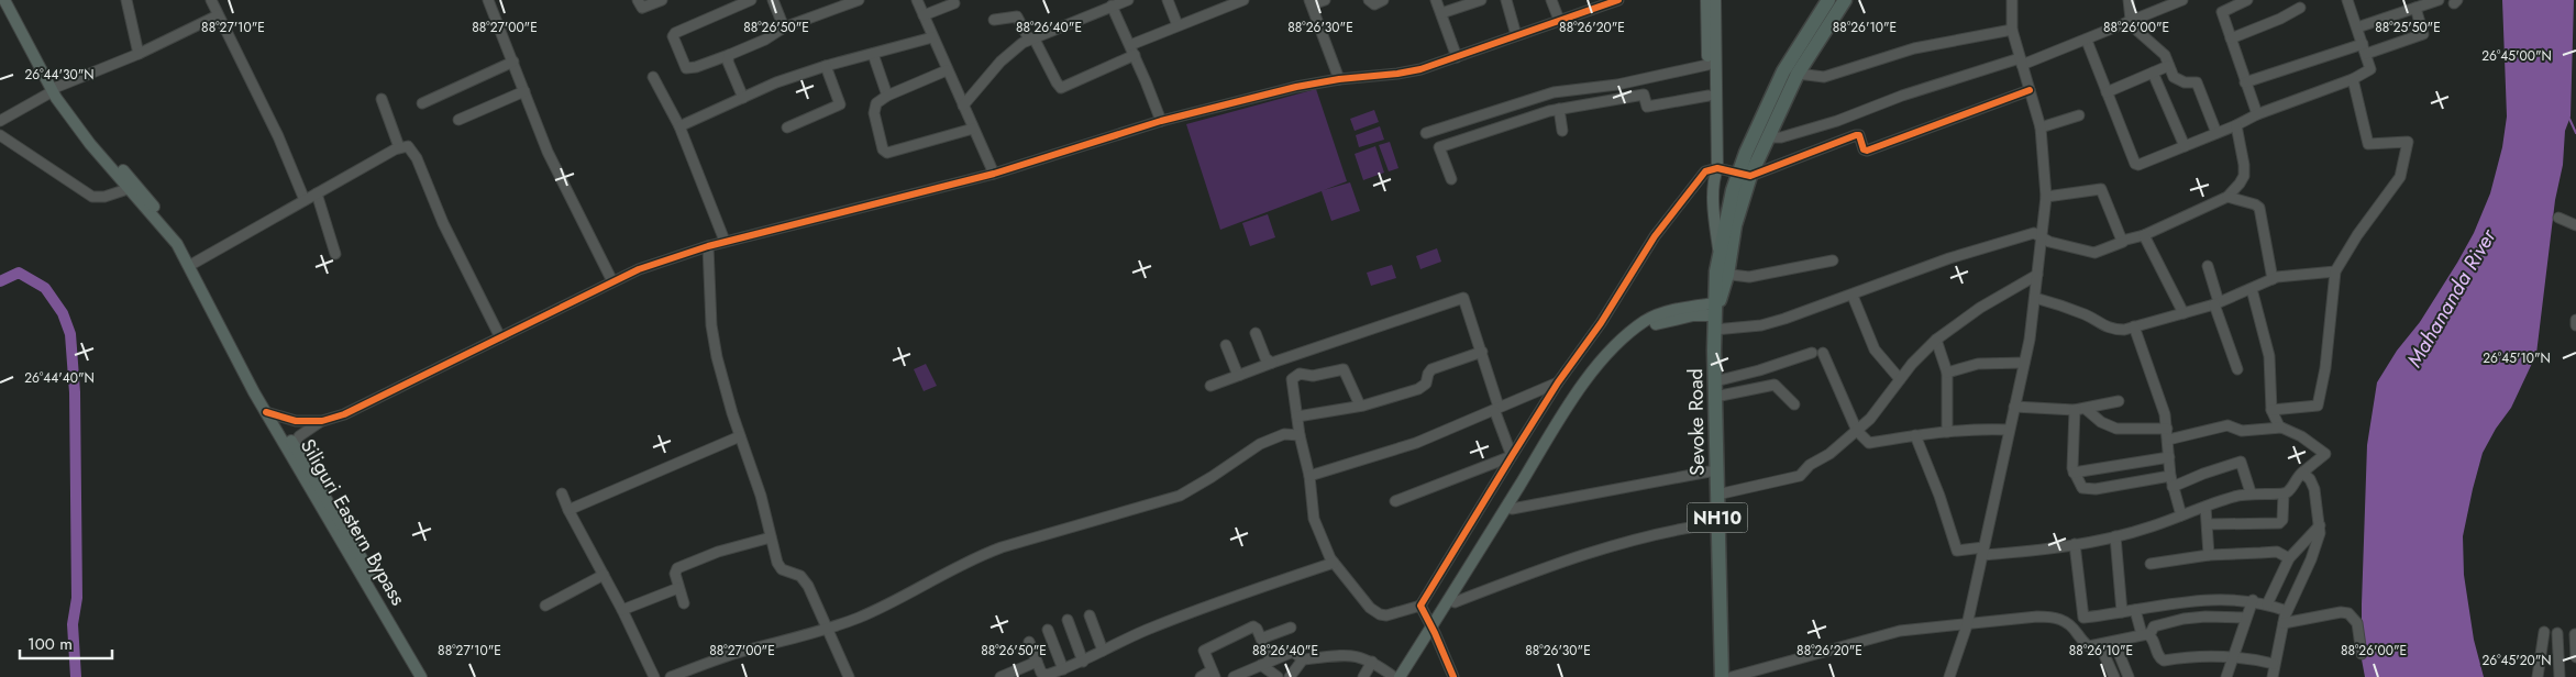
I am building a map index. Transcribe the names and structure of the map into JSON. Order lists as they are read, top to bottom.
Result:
{
  "streets": {
    "highway": ["Sevoke Road", "NH10"],
    "main road": ["Siliguri Eastern Bypass"]
  },
  "crossings": [
    ["Sevoke Road", "NH10"]
  ],
  "water": ["Mahananda River"],
  "scale_bar": "100 m",
  "coordinates": [
    "88°27'10\"E",
    "88°27'00\"E",
    "88°26'50\"E",
    "88°26'40\"E",
    "88°26'30\"E",
    "88°26'20\"E",
    "88°26'00\"E",
    "88°25'50\"E",
    "88°26'10\"E",
    "26°45'00\"N",
    "26°44'30\"N",
    "26°45'10\"N",
    "26°44'40\"N",
    "26°45'20\"N"
  ]
}
